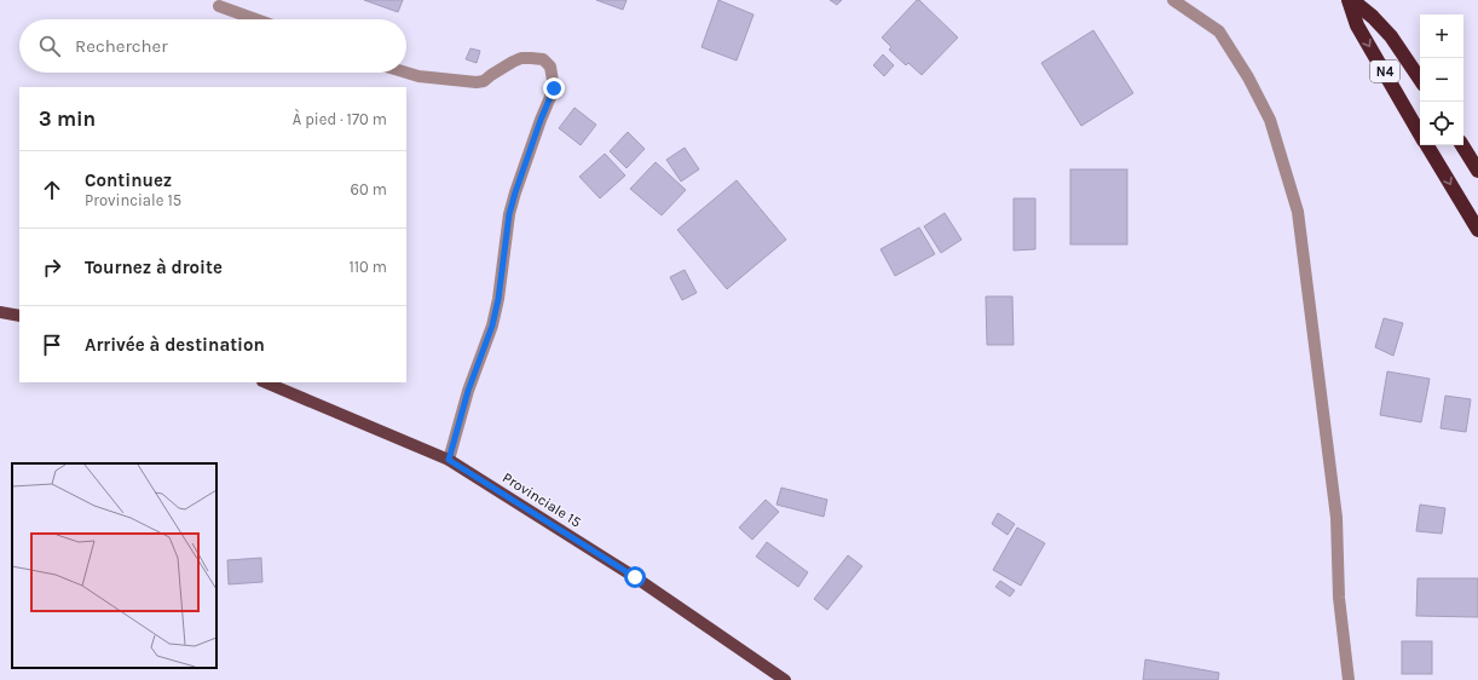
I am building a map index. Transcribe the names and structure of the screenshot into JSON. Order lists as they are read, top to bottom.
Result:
{
  "streets": {
    "highway": ["N4"],
    "main road": ["Provinciale 15"]
  },
  "page": {
    "map_buttons": ["+", "−"],
    "search": "Rechercher",
    "heading": ["3 min", "À pied · 170 m"],
    "list": [
      ["Continuez", "Provinciale 15", "60 m"],
      ["Tournez à droite", "110 m"],
      "Arrivée à destination"
    ]
  }
}
